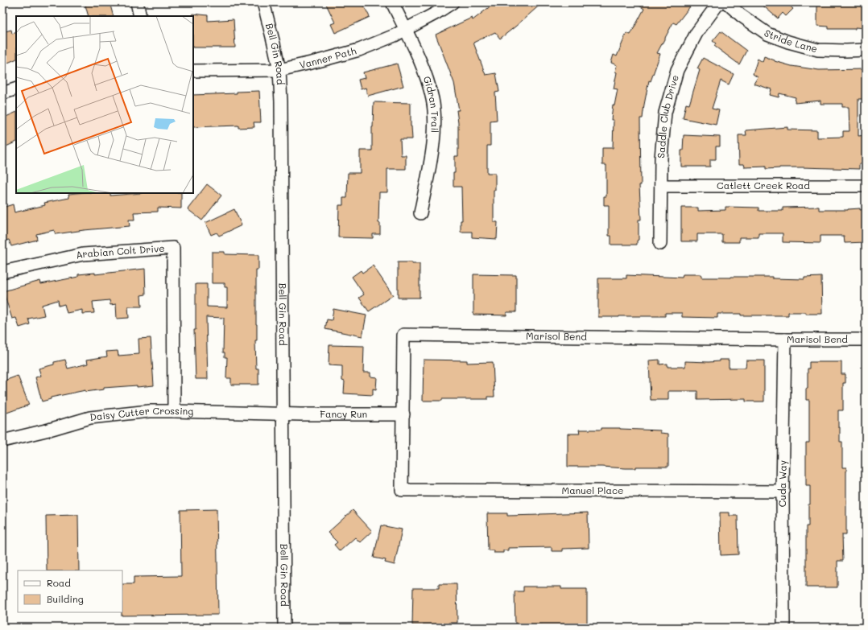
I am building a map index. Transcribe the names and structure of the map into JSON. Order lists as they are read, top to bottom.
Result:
{
  "streets": {
    "street": [
      "Stride Lane",
      "Bell Gin Road",
      "Vanner Path",
      "Gidran Trail",
      "Saddle Club Drive",
      "Catlett Creek Road",
      "Arabian Colt Drive",
      "Marisol Bend",
      "Fancy Run",
      "Daisy Cutter Crossing",
      "Cuda Way",
      "Manuel Place"
    ]
  },
  "crossings": [
    ["Bell Gin Road", "Vanner Path"],
    ["Bell Gin Road", "Fancy Run"],
    ["Bell Gin Road", "Daisy Cutter Crossing"],
    ["Vanner Path", "Gidran Trail"],
    ["Saddle Club Drive", "Catlett Creek Road"],
    ["Arabian Colt Drive", "Daisy Cutter Crossing"],
    ["Marisol Bend", "Fancy Run"],
    ["Marisol Bend", "Cuda Way"],
    ["Marisol Bend", "Manuel Place"],
    ["Fancy Run", "Daisy Cutter Crossing"],
    ["Cuda Way", "Manuel Place"]
  ],
  "legend": ["Road", "Building"]
}
